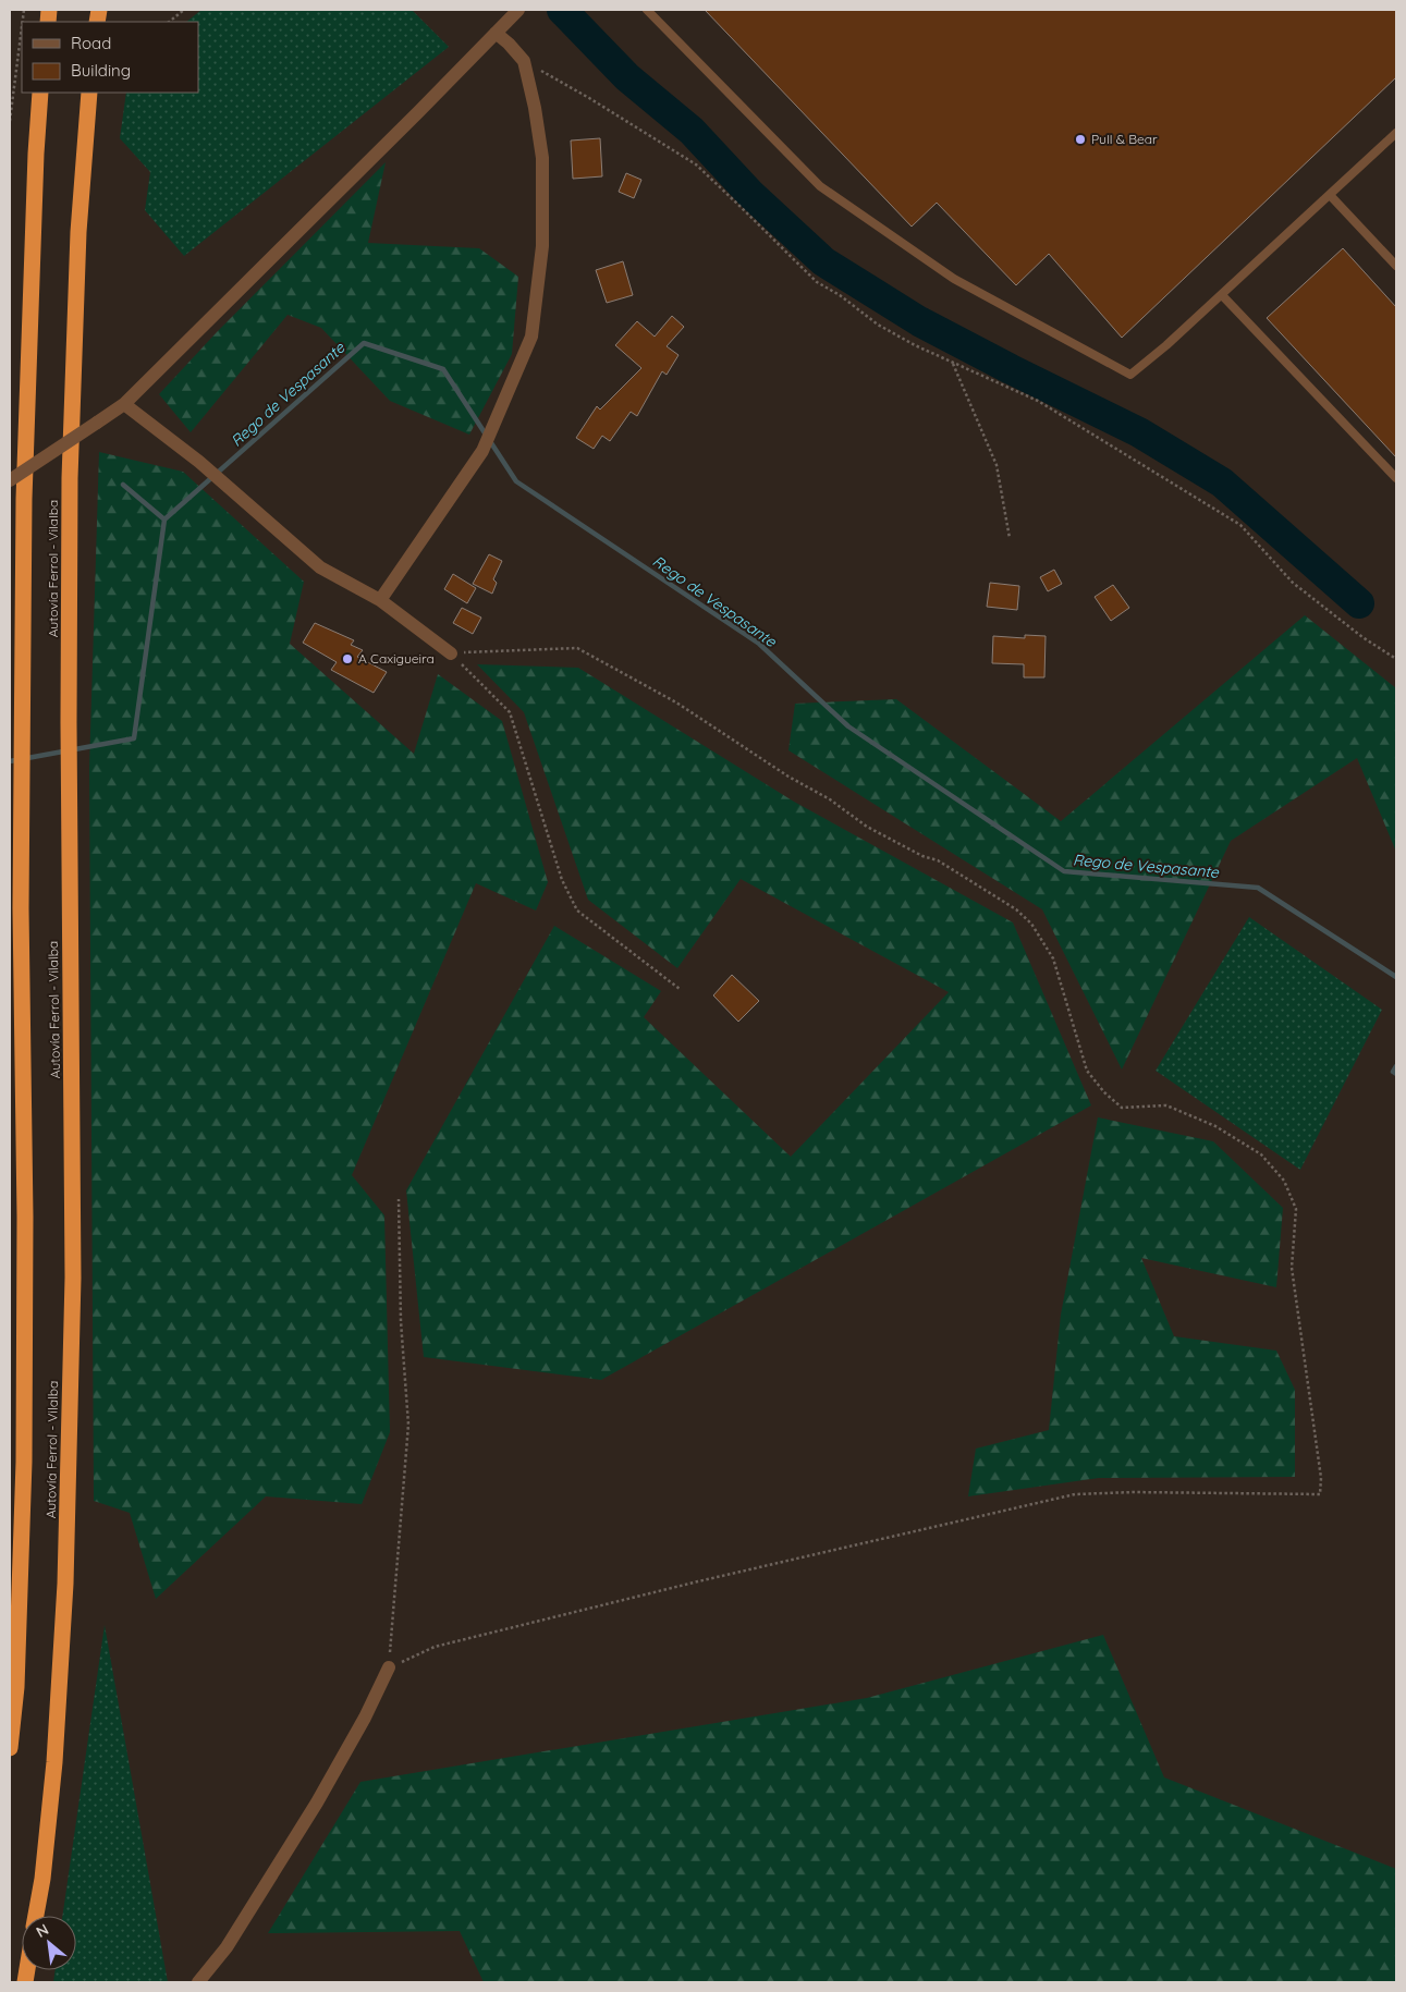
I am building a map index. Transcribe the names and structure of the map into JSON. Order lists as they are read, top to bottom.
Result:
{
  "streets": {
    "highway": ["Autovía Ferrol - Vilalba"]
  },
  "water": ["Rego de Vespasante"],
  "places": ["Pull & Bear", "A Caxigueira"],
  "legend": ["Road", "Building"],
  "north": "top left"
}
